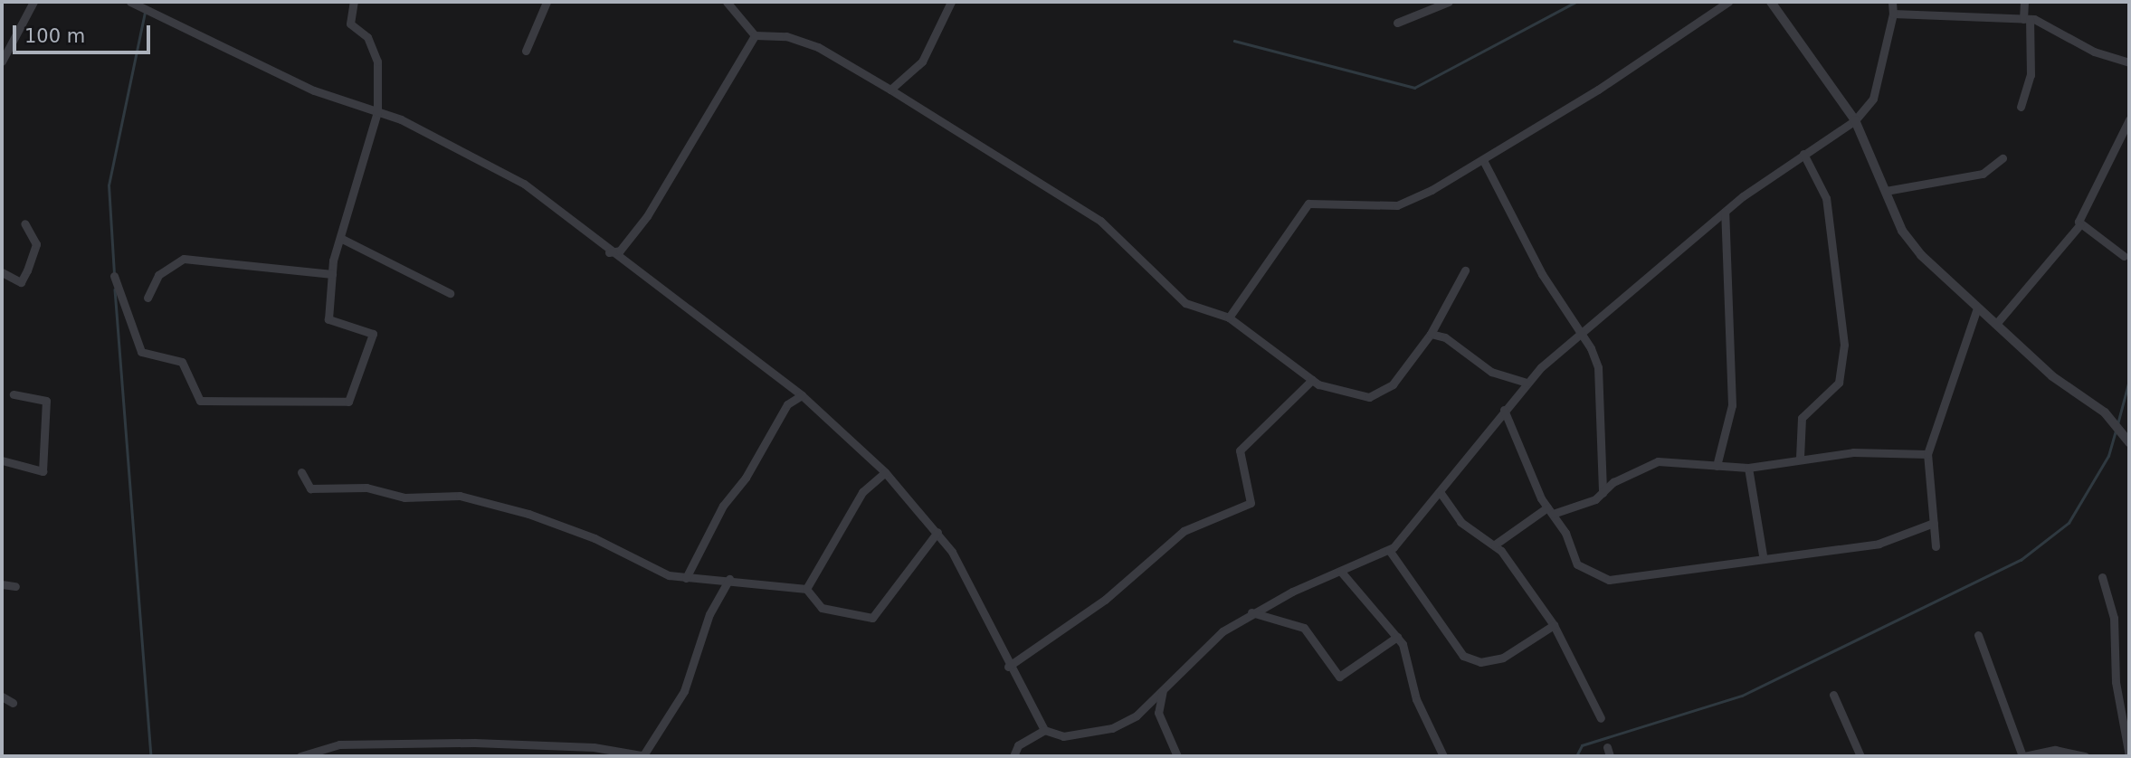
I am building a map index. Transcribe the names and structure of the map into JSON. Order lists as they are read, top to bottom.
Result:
{
  "scale_bar": "100 m"
}
